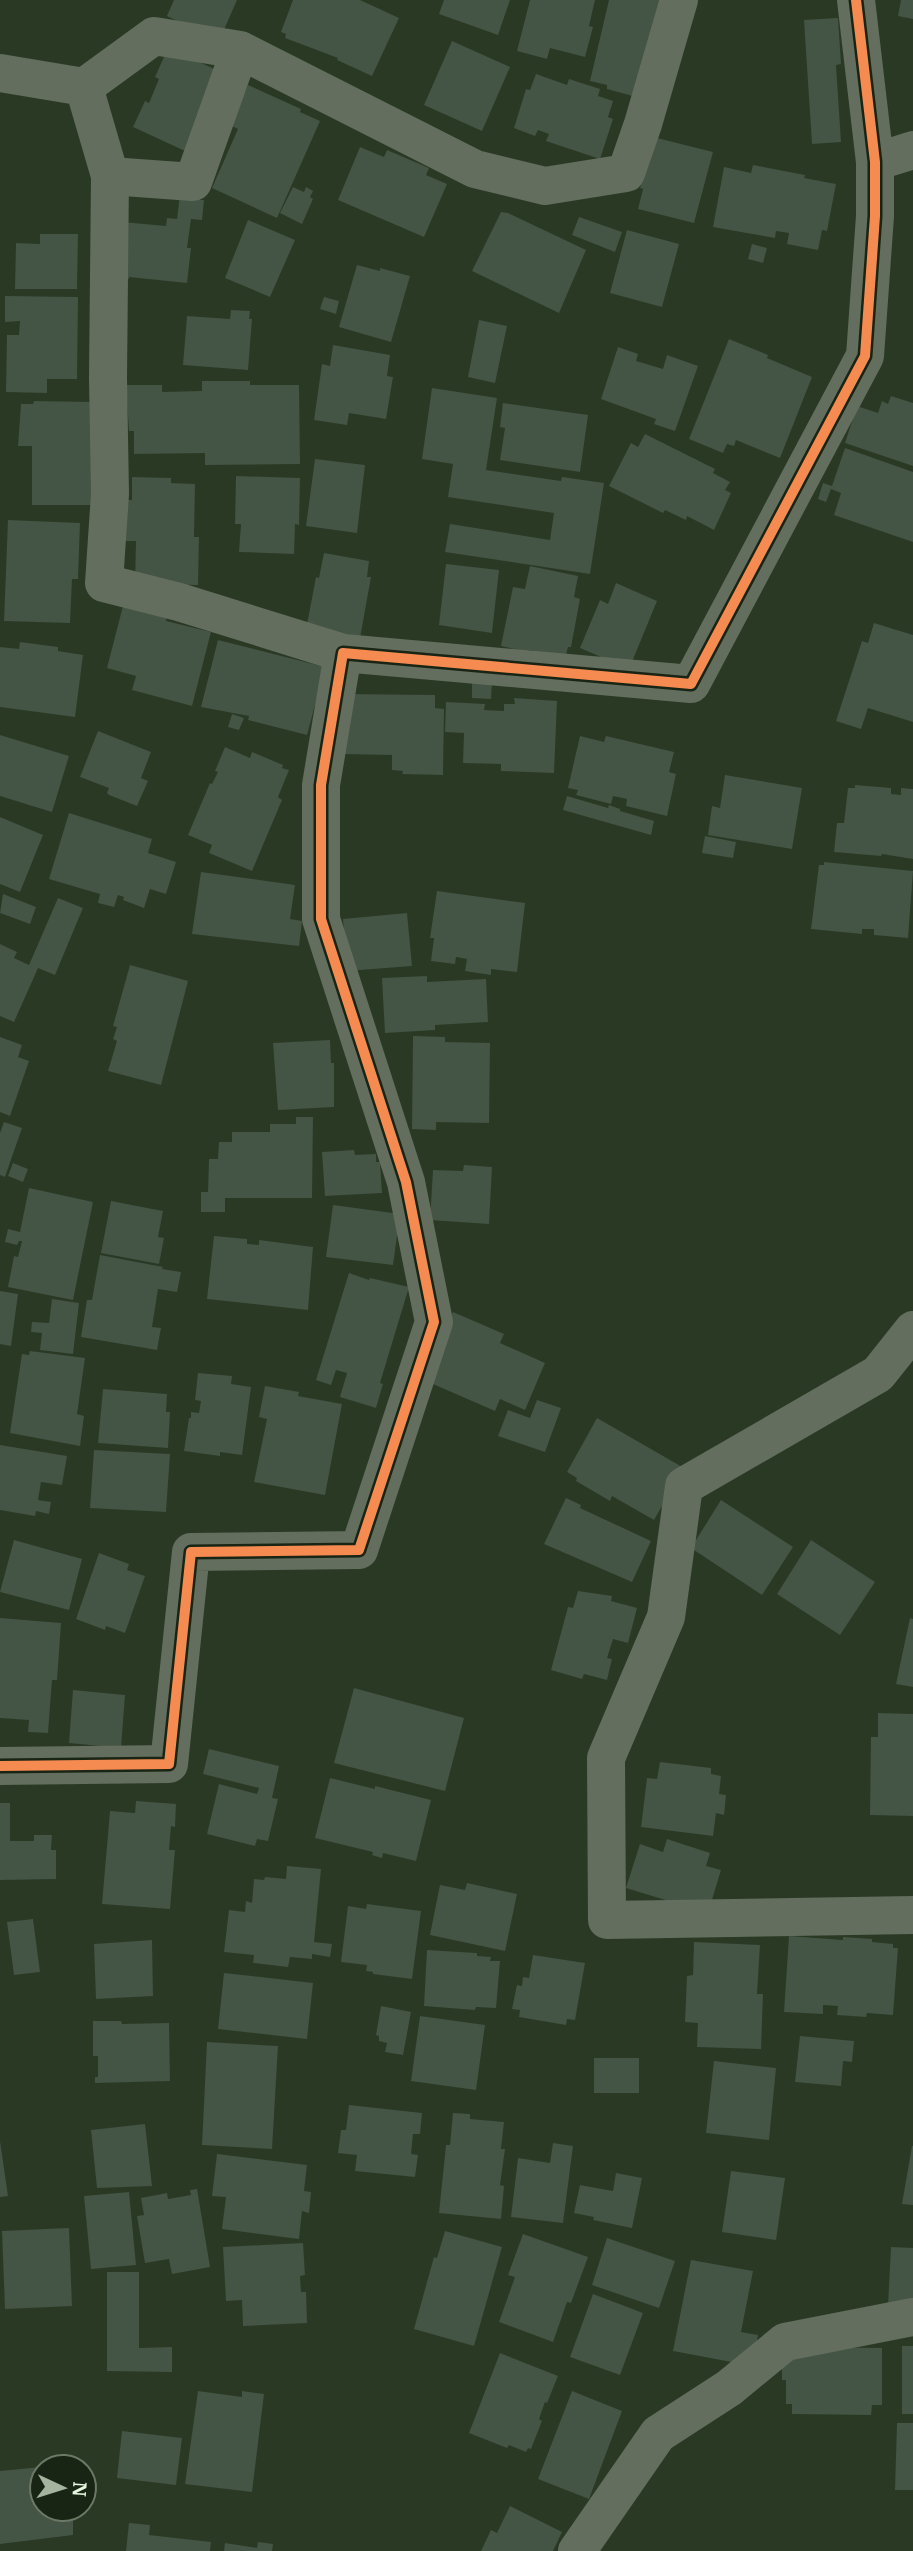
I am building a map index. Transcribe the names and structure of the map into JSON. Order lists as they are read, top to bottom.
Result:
{
  "north": "right"
}
